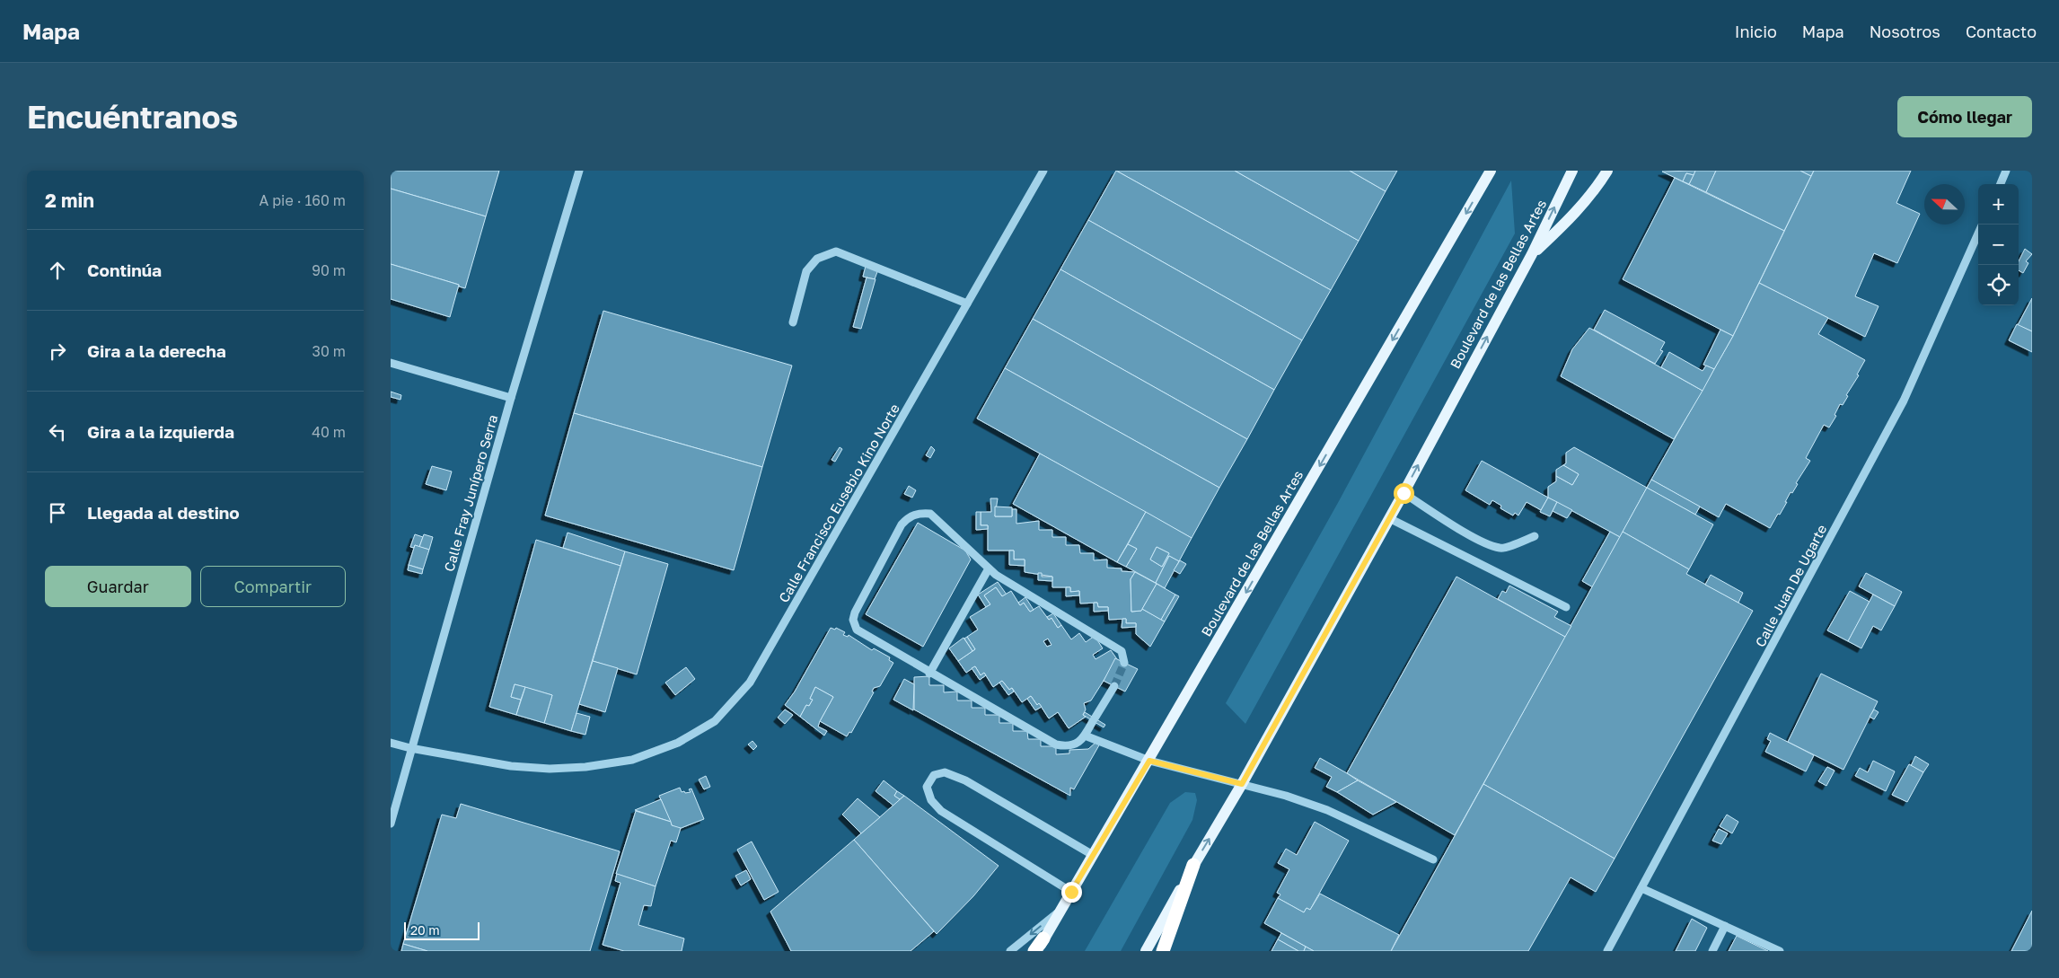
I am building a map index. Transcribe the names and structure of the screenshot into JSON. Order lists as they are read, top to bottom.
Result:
{
  "streets": {
    "main road": ["Boulevard de las Bellas Artes"],
    "street": ["Calle Fray Junípero Serra", "Calle Francisco Eusebio Kino Norte", "Calle Juan De Ugarte"]
  },
  "crossings": [
    ["Calle Fray Junípero Serra", "Calle Francisco Eusebio Kino Norte"]
  ],
  "scale_bar": "20 m",
  "north": "left",
  "page": {
    "header": "Mapa",
    "nav": [
      "Inicio",
      "Mapa",
      "Nosotros",
      "Contacto"
    ],
    "buttons": [
      "Cómo llegar",
      ["Guardar", "Compartir"]
    ],
    "title": "Encuéntranos",
    "heading": ["2 min", "A pie · 160 m"],
    "map_buttons": ["+", "−"],
    "list": [
      ["Continúa", "90 m"],
      ["Gira a la derecha", "30 m"],
      ["Gira a la izquierda", "40 m"],
      "Llegada al destino"
    ],
    "scale": "20 m"
  }
}
